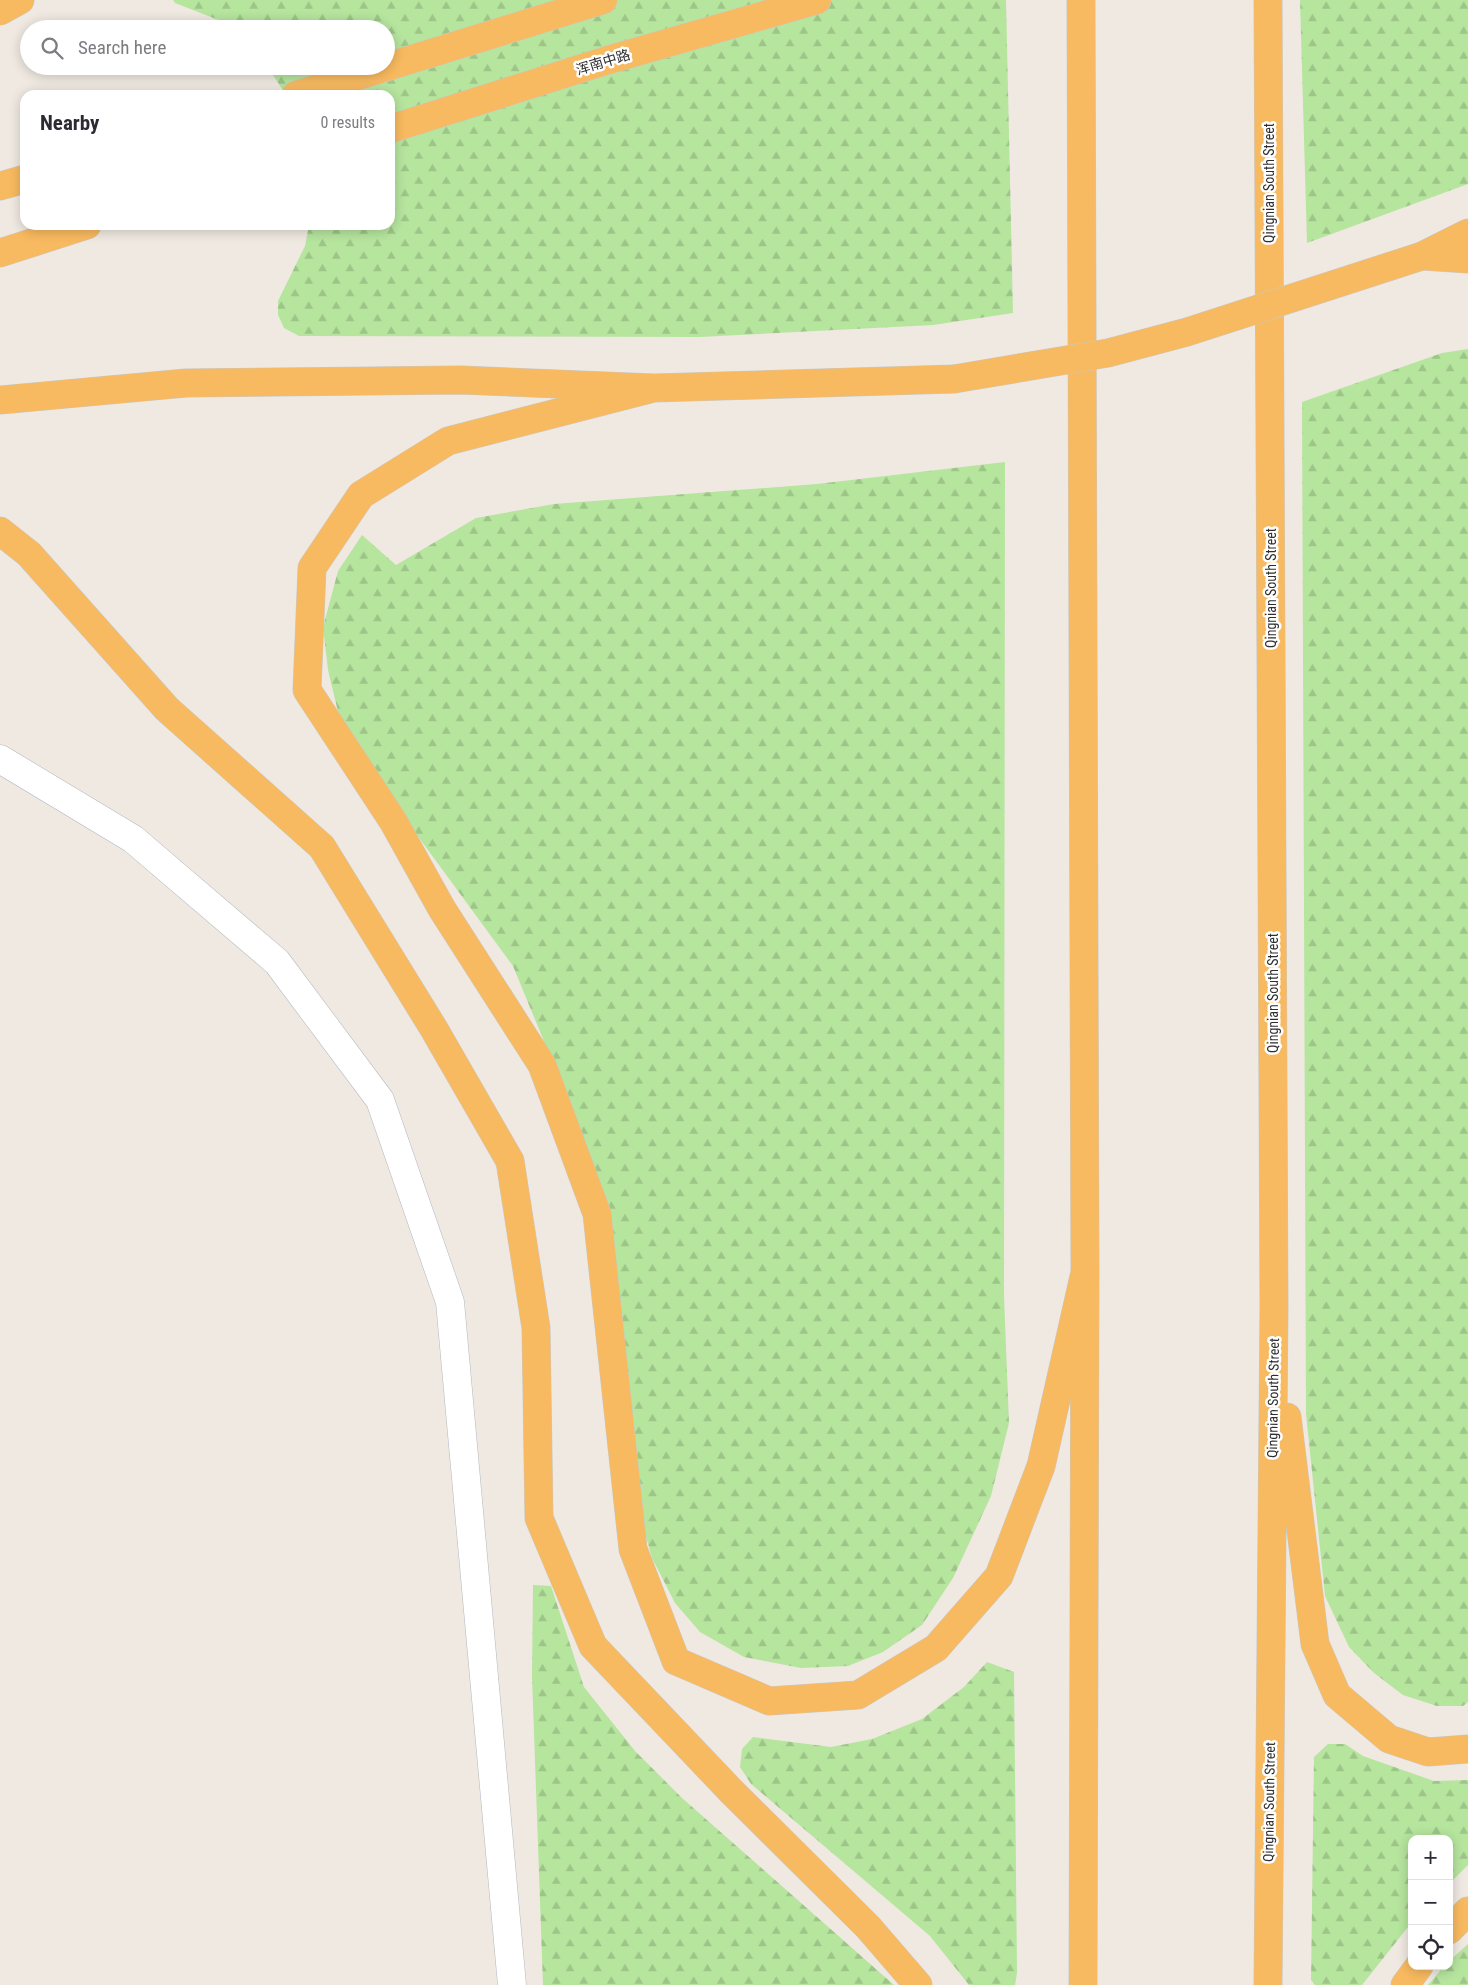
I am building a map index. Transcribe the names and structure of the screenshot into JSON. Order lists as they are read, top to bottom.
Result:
{
  "streets": {
    "highway": ["浑南中路", "Qingnian South Street"]
  },
  "page": {
    "search": "Search here",
    "heading": ["Nearby", "0 results"],
    "map_buttons": ["+", "−"]
  }
}
